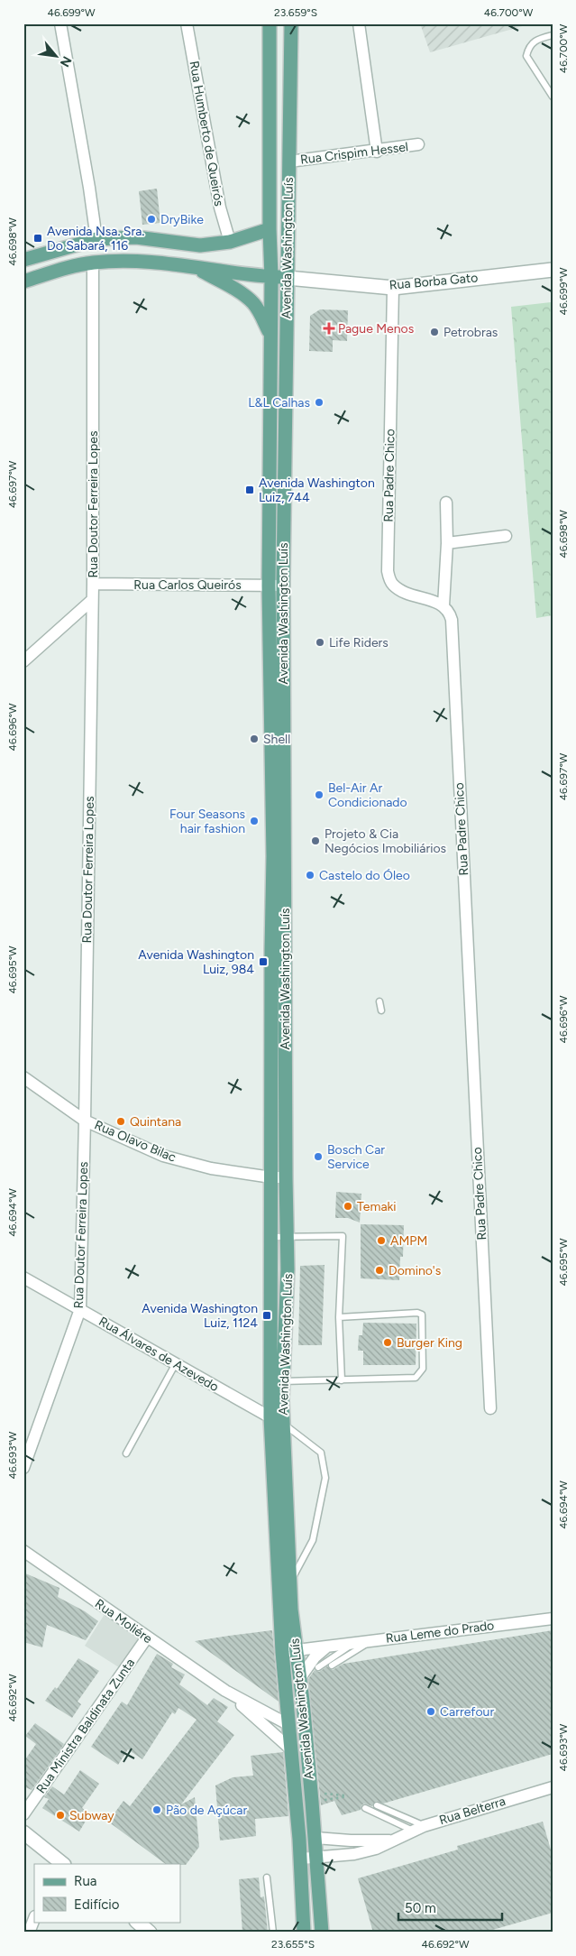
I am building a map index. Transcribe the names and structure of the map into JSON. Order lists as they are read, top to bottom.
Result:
{
  "streets": {
    "main road": ["Avenida Washington Luís"],
    "street": [
      "Rua Humberto de Queirós",
      "Rua Crispim Hessel",
      "Rua Borba Gato",
      "Rua Padre Chico",
      "Rua Doutor Ferreira Lopes",
      "Rua Carlos Queirós",
      "Rua Olavo Bilac",
      "Rua Álvares de Azevedo",
      "Rua Moliére",
      "Rua Leme do Prado",
      "Rua Ministra Baldinata Zunta",
      "Rua Belterra"
    ]
  },
  "crossings": [
    ["Rua Crispim Hessel", "Avenida Washington Luís"],
    ["Avenida Washington Luís", "Rua Borba Gato"],
    ["Avenida Washington Luís", "Rua Carlos Queirós"],
    ["Avenida Washington Luís", "Rua Olavo Bilac"],
    ["Avenida Washington Luís", "Rua Álvares de Azevedo"],
    ["Avenida Washington Luís", "Rua Moliére"],
    ["Avenida Washington Luís", "Rua Leme do Prado"],
    ["Avenida Washington Luís", "Rua Belterra"],
    ["Rua Borba Gato", "Rua Padre Chico"],
    ["Rua Doutor Ferreira Lopes", "Rua Carlos Queirós"],
    ["Rua Doutor Ferreira Lopes", "Rua Olavo Bilac"],
    ["Rua Doutor Ferreira Lopes", "Rua Álvares de Azevedo"],
    ["Rua Moliére", "Rua Ministra Baldinata Zunta"]
  ],
  "places": {
    "other": [
      "DryBike",
      "Petrobras",
      "L&L Calhas",
      "Life Riders",
      "Shell",
      "Bel-Air Ar Condicionado",
      "Four Seasons hair fashion",
      "Projeto & Cia Negócios Imobiliários",
      "Castelo do Óleo",
      "Quintana",
      "Bosch Car Service",
      "Temaki",
      "AMPM",
      "Domino's",
      "Burger King",
      "Carrefour",
      "Pão de Açúcar",
      "Subway"
    ],
    "transit": [
      "Avenida Nsa. Sra. Do Sabará, 116",
      "Avenida Washington Luiz, 744",
      "Avenida Washington Luiz, 984",
      "Avenida Washington Luiz, 1124"
    ],
    "health": ["Pague Menos"]
  },
  "legend": ["Rua", "Edifício"],
  "scale_bar": "50 m",
  "north": "bottom right",
  "coordinates": [
    "46.699°W",
    "23.659°S",
    "46.700°W",
    "46.698°W",
    "46.697°W",
    "46.696°W",
    "46.695°W",
    "46.694°W",
    "46.693°W",
    "46.692°W",
    "23.655°S"
  ]
}
